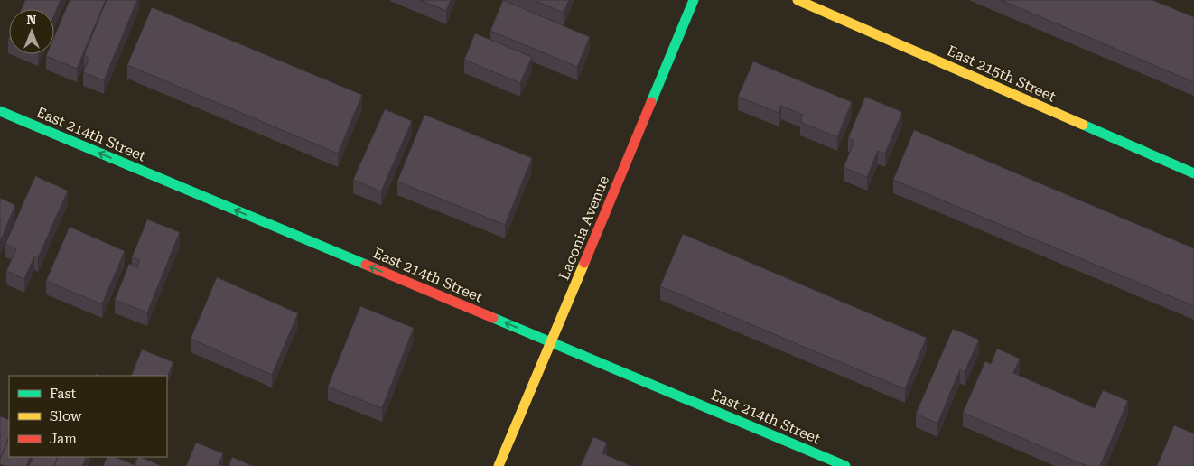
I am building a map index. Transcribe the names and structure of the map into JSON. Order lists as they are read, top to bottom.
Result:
{
  "streets": {
    "street": ["East 215th Street", "East 214th Street", "Laconia Avenue"]
  },
  "crossings": [
    ["East 214th Street", "Laconia Avenue"]
  ],
  "one_way": ["East 214th Street"],
  "legend": ["Fast", "Slow", "Jam"],
  "north": "top"
}
